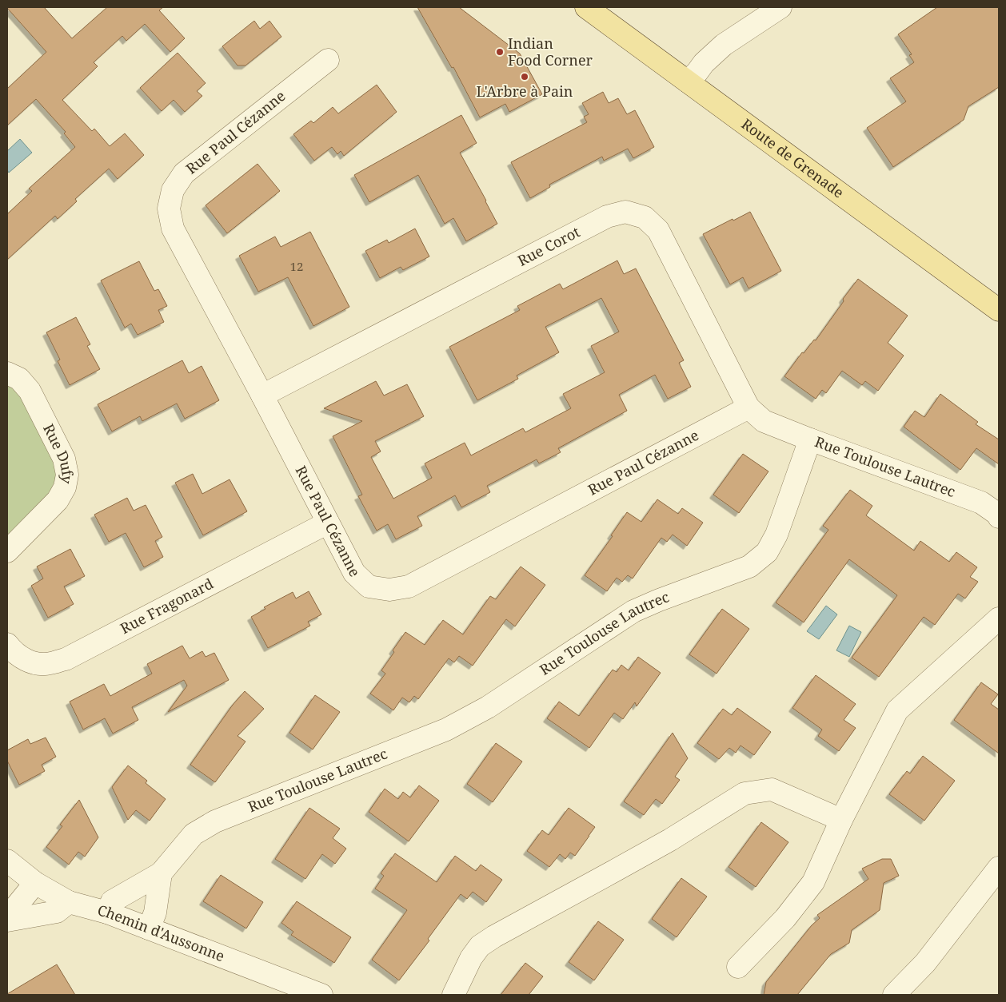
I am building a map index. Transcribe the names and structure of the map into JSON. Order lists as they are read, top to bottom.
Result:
{
  "streets": {
    "main road": ["Route de Grenade"],
    "street": [
      "Rue Paul Cézanne",
      "Rue Corot",
      "Rue Dufy",
      "Rue Toulouse Lautrec",
      "Rue Fragonard",
      "Chemin d'Aussonne"
    ]
  },
  "crossings": [
    ["Rue Paul Cézanne", "Rue Corot"],
    ["Rue Paul Cézanne", "Rue Fragonard"],
    ["Rue Toulouse Lautrec", "Chemin d'Aussonne"]
  ],
  "places": ["Indian Food Corner", "L'Arbre à Pain"],
  "house_numbers": ["12"]
}
